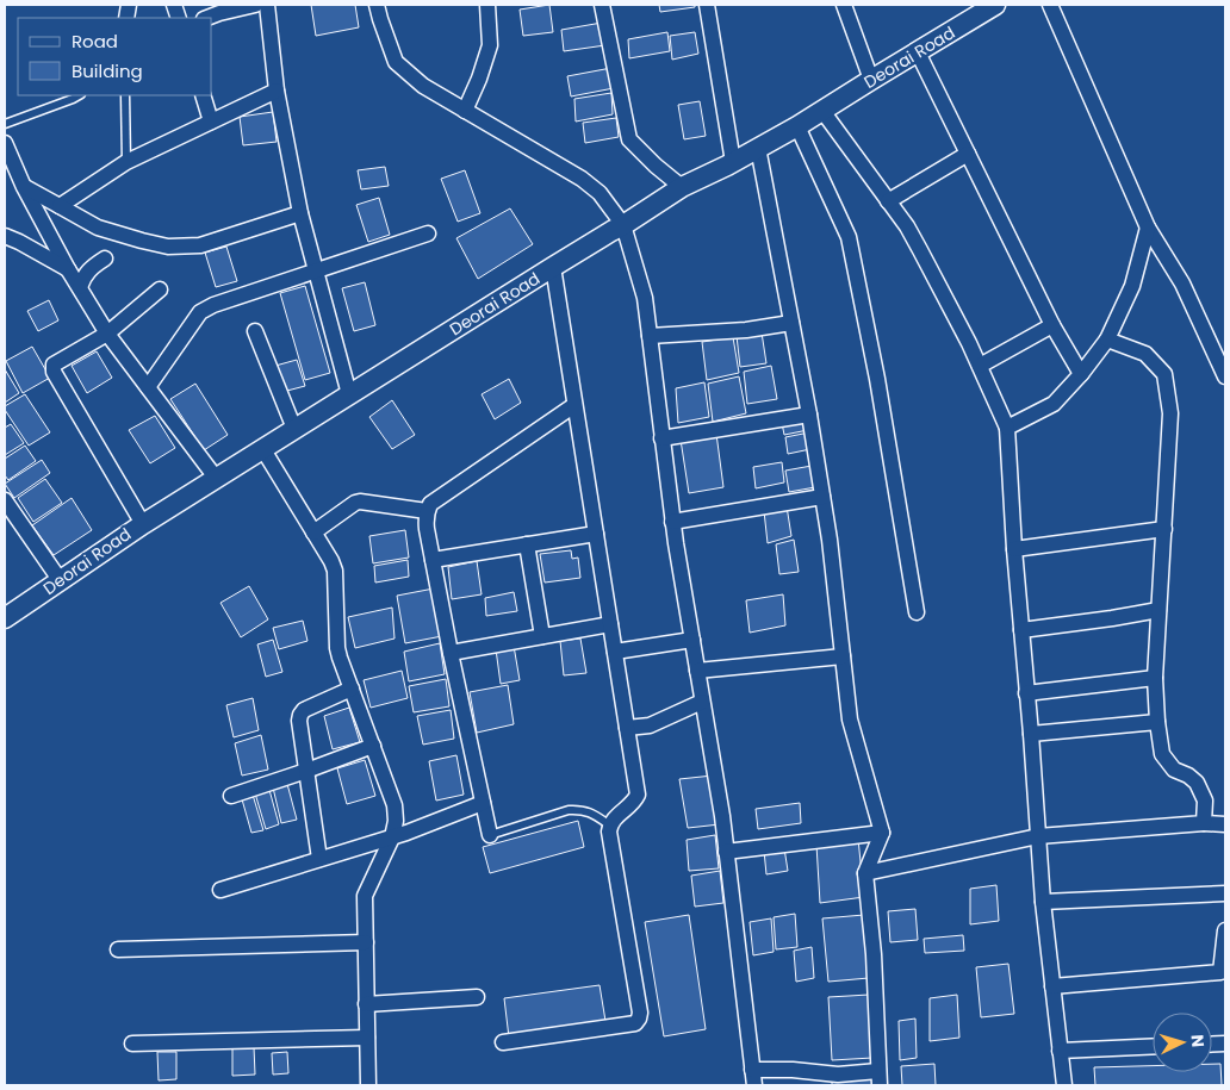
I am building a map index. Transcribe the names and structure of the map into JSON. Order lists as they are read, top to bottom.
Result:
{
  "streets": {
    "street": ["Deorai Road"]
  },
  "legend": ["Road", "Building"],
  "north": "right"
}
